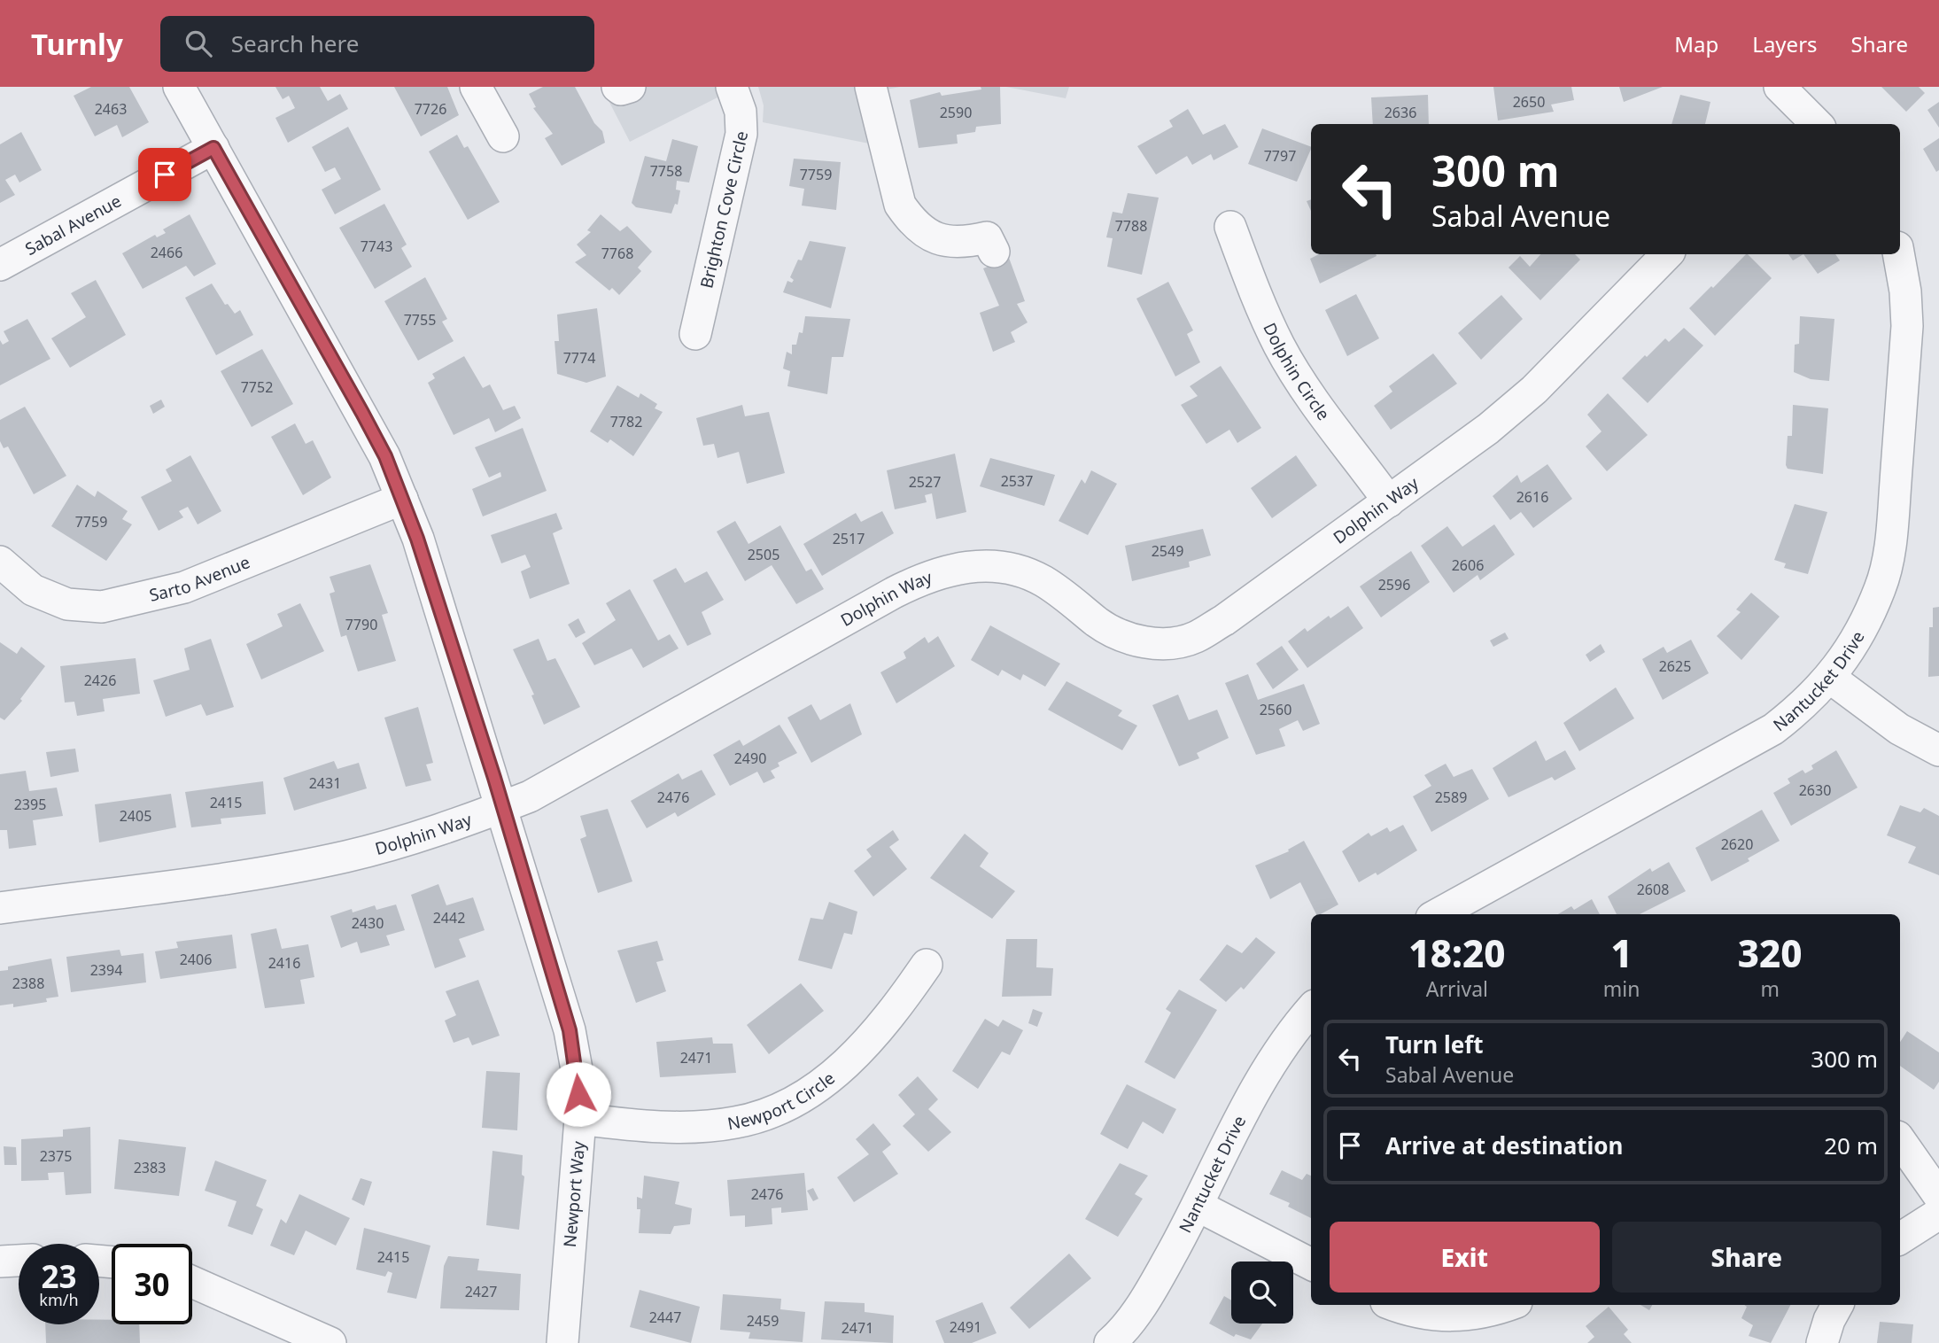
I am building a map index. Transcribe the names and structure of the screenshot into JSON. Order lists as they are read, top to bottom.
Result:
{
  "streets": {
    "street": [
      "Brighton Cove Circle",
      "Sabal Avenue",
      "Dolphin Circle",
      "Dolphin Way",
      "Sarto Avenue",
      "Nantucket Drive",
      "Newport Circle",
      "Newport Way"
    ]
  },
  "crossings": [
    ["Sabal Avenue", "Newport Way"],
    ["Dolphin Circle", "Dolphin Way"],
    ["Dolphin Way", "Newport Way"],
    ["Sarto Avenue", "Newport Way"],
    ["Newport Circle", "Newport Way"]
  ],
  "house_numbers": [
    "2650",
    "2463",
    "7726",
    "2590",
    "2636",
    "7797",
    "7758",
    "7759",
    "7788",
    "7743",
    "2466",
    "7768",
    "7755",
    "7774",
    "7752",
    "7782",
    "2537",
    "2527",
    "2616",
    "7759",
    "2517",
    "2549",
    "2505",
    "2606",
    "2596",
    "7790",
    "2625",
    "2426",
    "2560",
    "2490",
    "2431",
    "2630",
    "2476",
    "2589",
    "2415",
    "2395",
    "2405",
    "2620",
    "2608",
    "2442",
    "2430",
    "2406",
    "2416",
    "2394",
    "2388",
    "2471",
    "2375",
    "2383",
    "2476",
    "2415",
    "2427",
    "2447",
    "2459",
    "2491",
    "2471"
  ],
  "page": {
    "header": "Turnly",
    "search": "Search here",
    "nav": ["Map", "Layers", "Share"],
    "turn": ["300 m", "Sabal Avenue"],
    "eta": [
      "18:20",
      "Arrival",
      "1",
      "min",
      "320",
      "m"
    ],
    "list": [
      {
        "name": "Turn left",
        "note": "Sabal Avenue",
        "value": "300 m"
      },
      {
        "name": "Arrive at destination",
        "value": "20 m"
      }
    ],
    "buttons": ["Exit", "Share"],
    "speed": "23 km/h",
    "limit": "30"
  }
}
